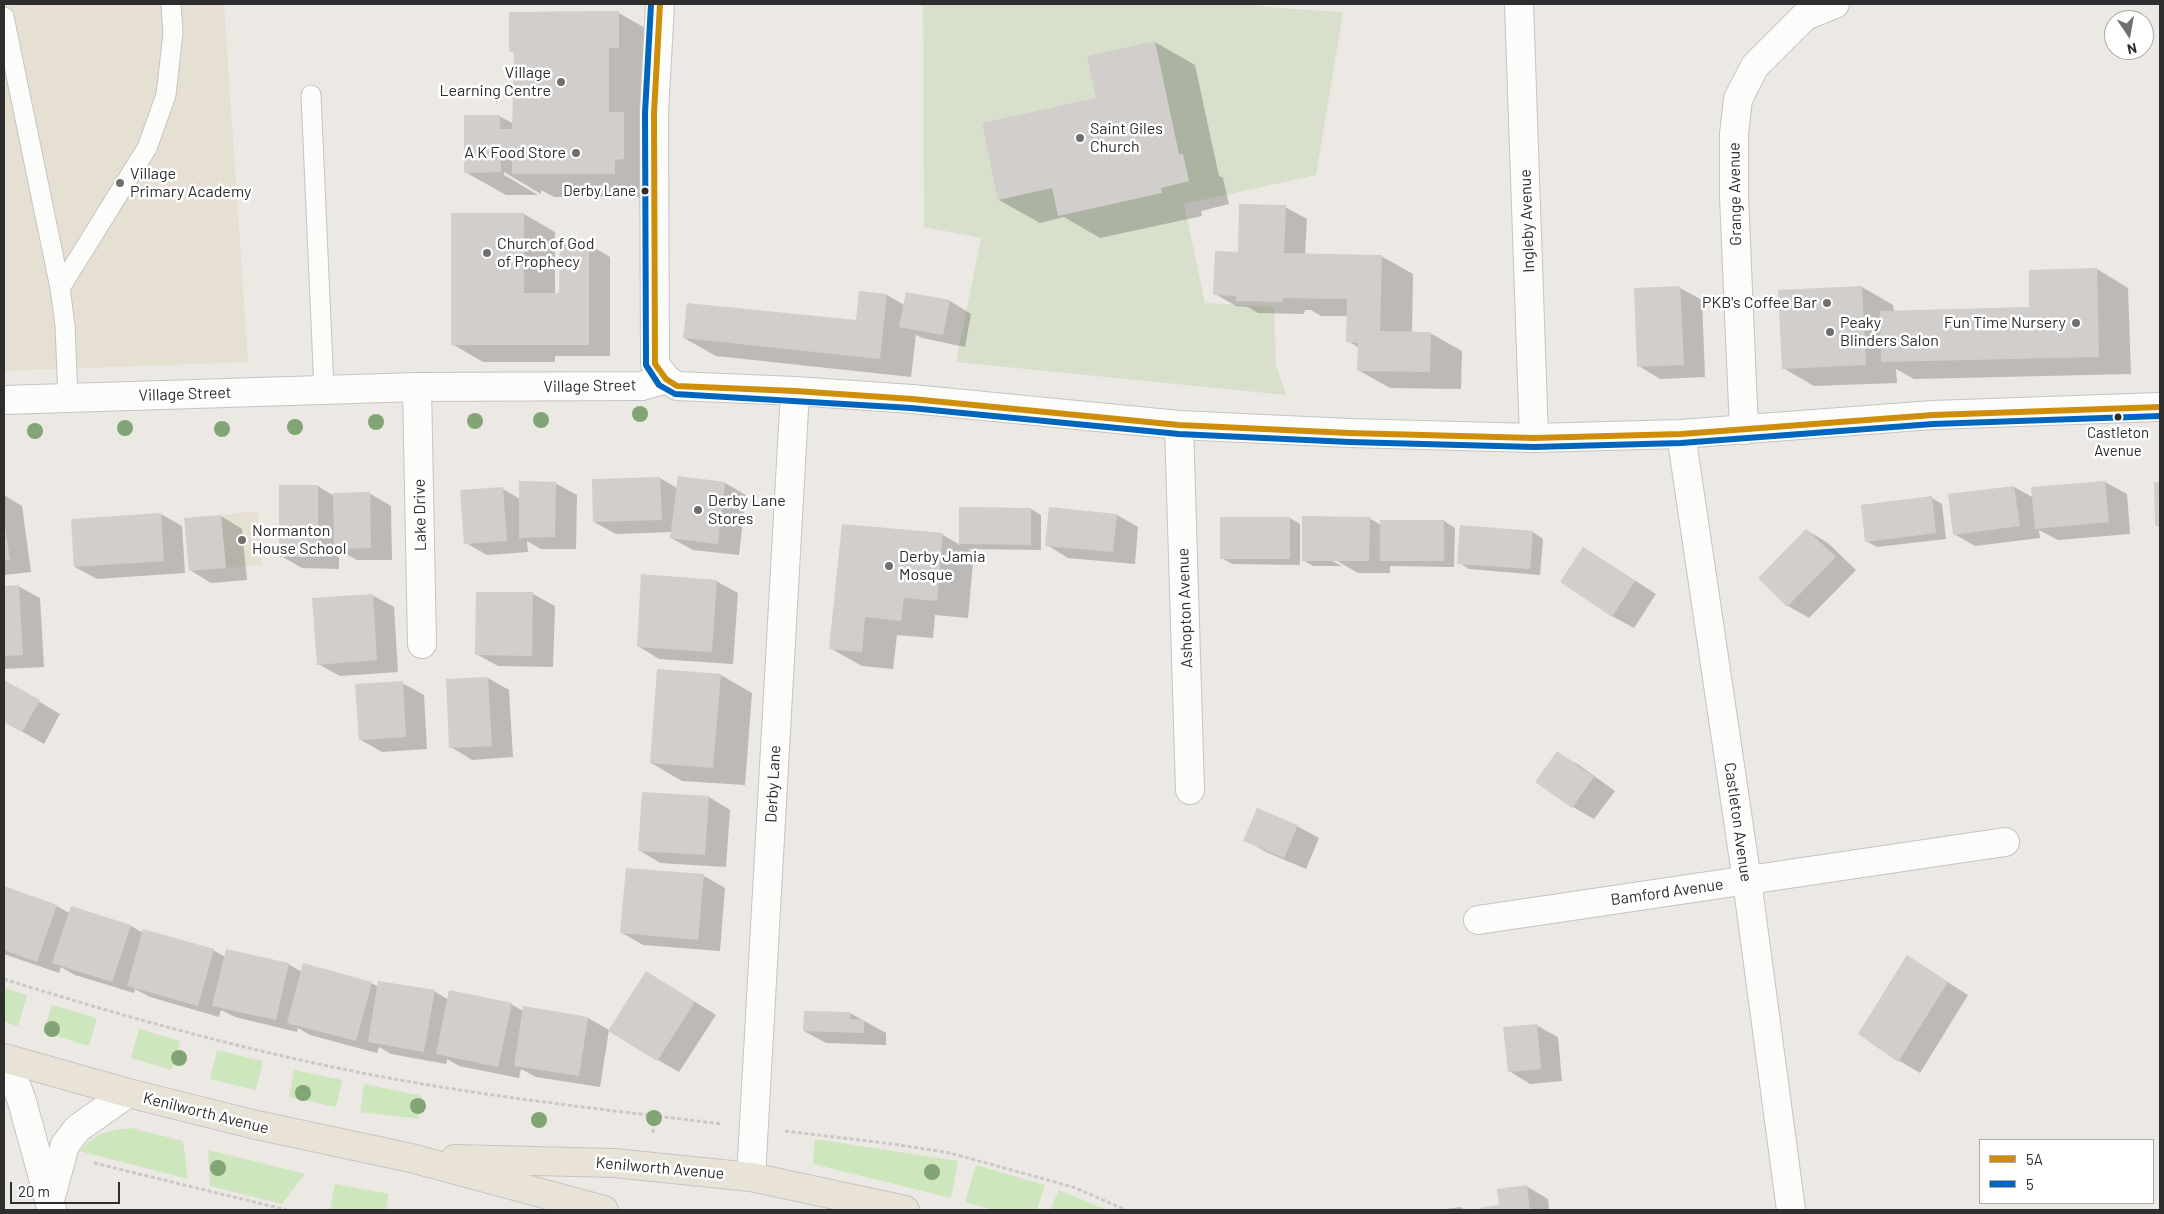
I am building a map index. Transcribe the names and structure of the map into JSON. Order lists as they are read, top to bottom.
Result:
{
  "streets": {
    "highway": ["Kenilworth Avenue"],
    "street": [
      "Grange Avenue",
      "Ingleby Avenue",
      "Village Street",
      "Lake Drive",
      "Ashopton Avenue",
      "Derby Lane",
      "Castleton Avenue",
      "Bamford Avenue"
    ]
  },
  "crossings": [
    ["Village Street", "Lake Drive"],
    ["Derby Lane", "Kenilworth Avenue"],
    ["Castleton Avenue", "Bamford Avenue"]
  ],
  "places": [
    "Village Learning Centre",
    "Saint Giles Church",
    "A K Food Store",
    "Village Primary Academy",
    "Derby Lane",
    "Church of God of Prophecy",
    "PKB's Coffee Bar",
    "Fun Time Nursery",
    "Peaky Blinders Salon",
    "Castleton Avenue",
    "Derby Lane Stores",
    "Normanton House School",
    "Derby Jamia Mosque"
  ],
  "lines": ["transit line 5A", "transit line 5"],
  "legend": ["5A", "5"],
  "scale_bar": "20 m",
  "north": "bottom"
}
